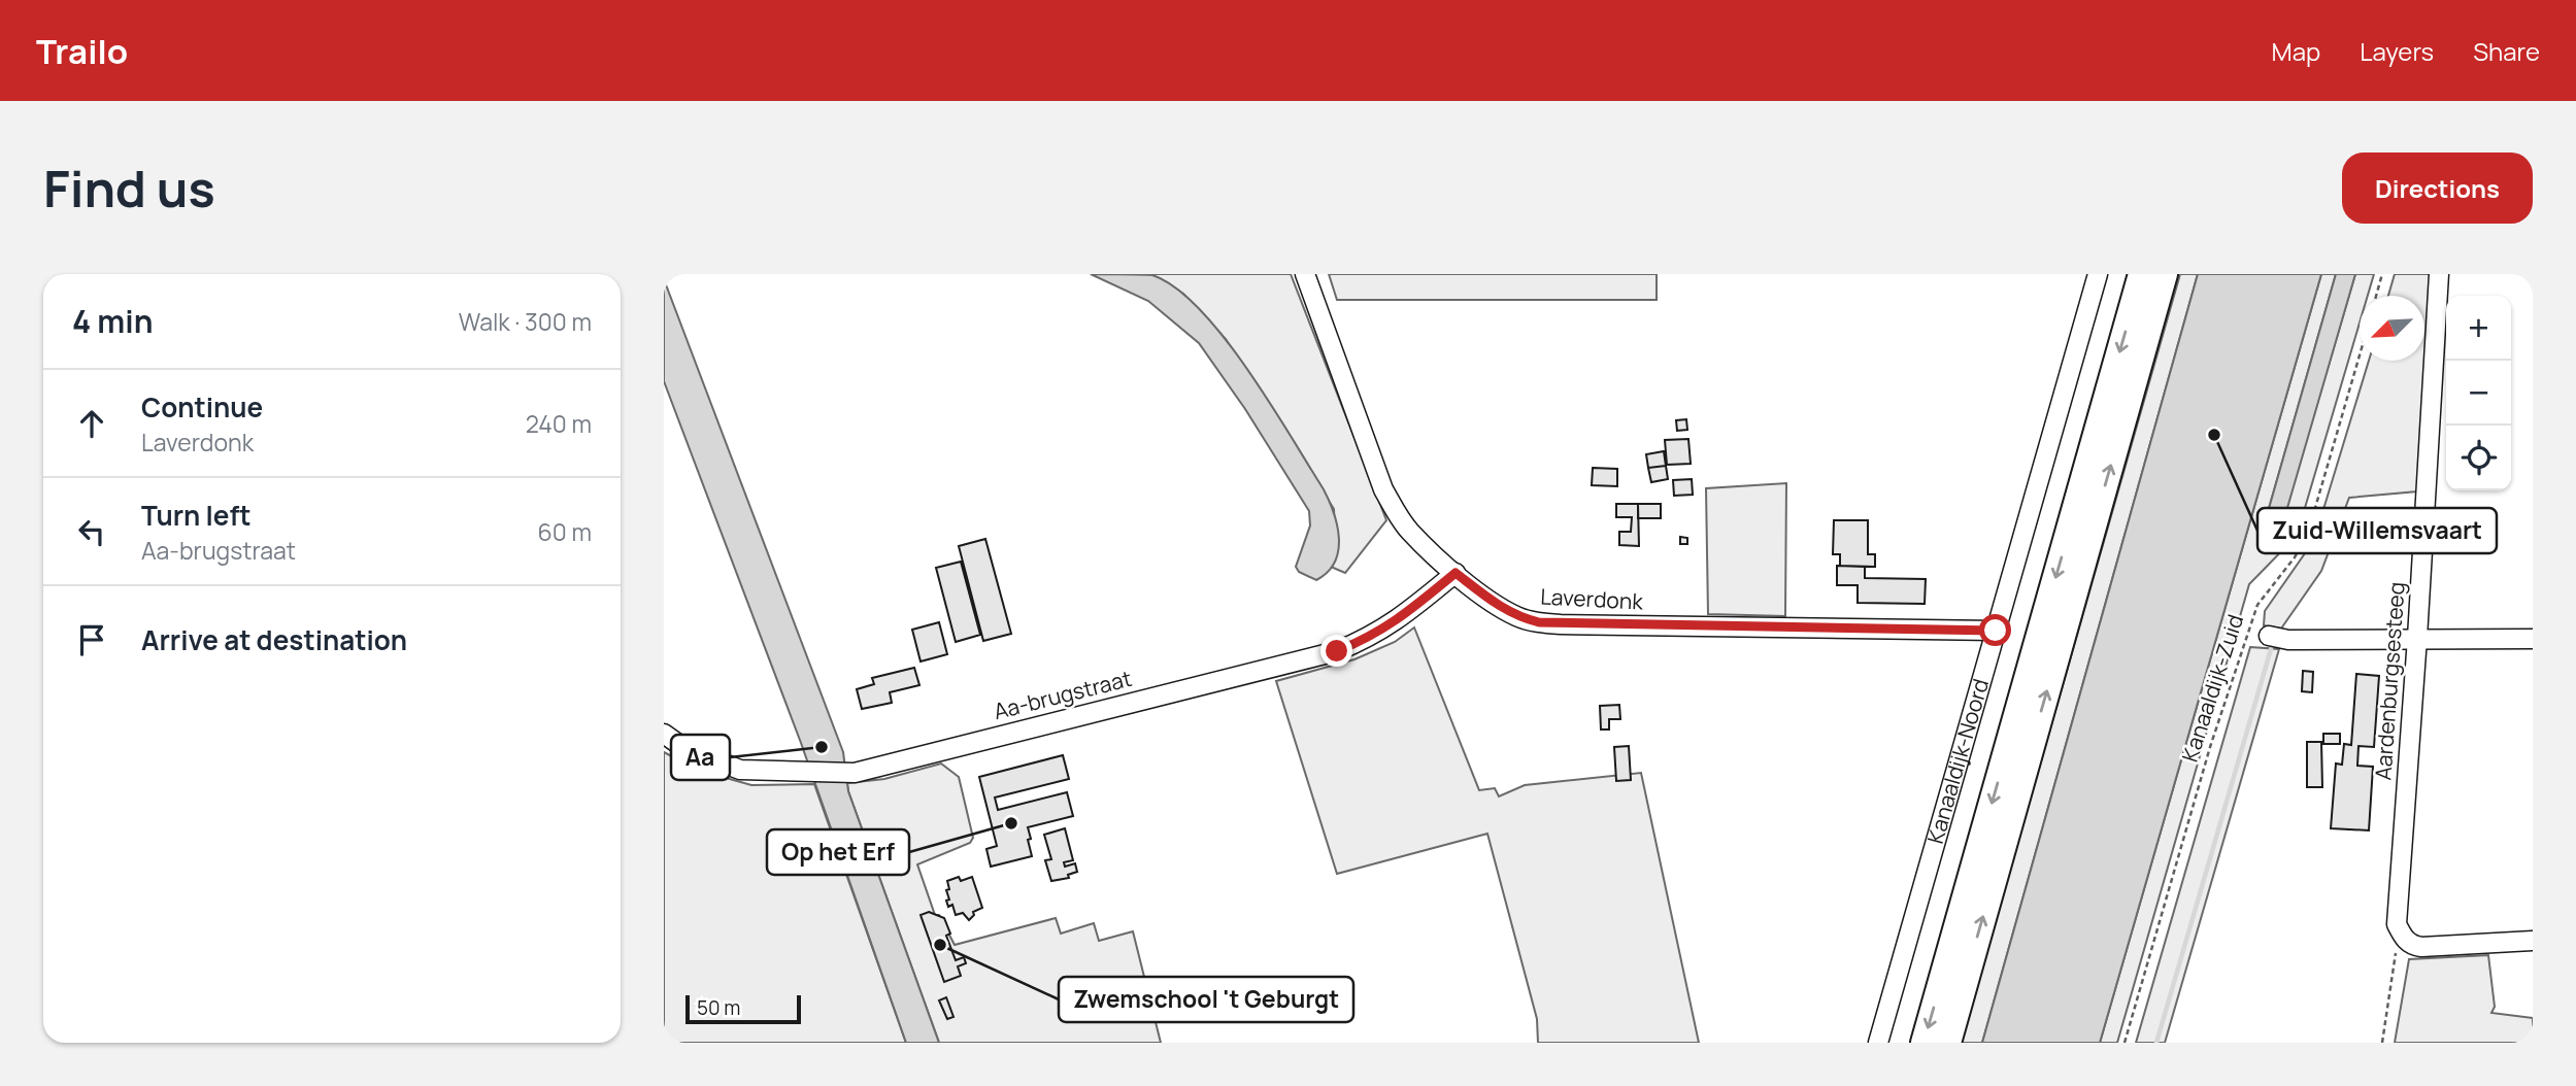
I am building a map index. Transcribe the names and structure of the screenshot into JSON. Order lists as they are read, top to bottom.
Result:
{
  "streets": {
    "highway": ["Kanaaldijk-Noord"],
    "street": ["Laverdonk", "Aardenburgsesteeg", "Aa-brugstraat"],
    "path": ["Kanaaldijk-Zuid"]
  },
  "crossings": [
    ["Laverdonk", "Aa-brugstraat"],
    ["Laverdonk", "Kanaaldijk-Noord"]
  ],
  "places": [
    "Zuid-Willemsvaart",
    "Aa",
    "Op het Erf",
    "Zwemschool 't Geburgt"
  ],
  "scale_bar": "50 m",
  "north": "bottom left",
  "page": {
    "header": "Trailo",
    "nav": ["Map", "Layers", "Share"],
    "buttons": "Directions",
    "title": "Find us",
    "heading": ["4 min", "Walk · 300 m"],
    "map_buttons": ["+", "−"],
    "list": [
      ["Continue", "Laverdonk", "240 m"],
      ["Turn left", "Aa-brugstraat", "60 m"],
      "Arrive at destination"
    ],
    "scale": "50 m"
  }
}
